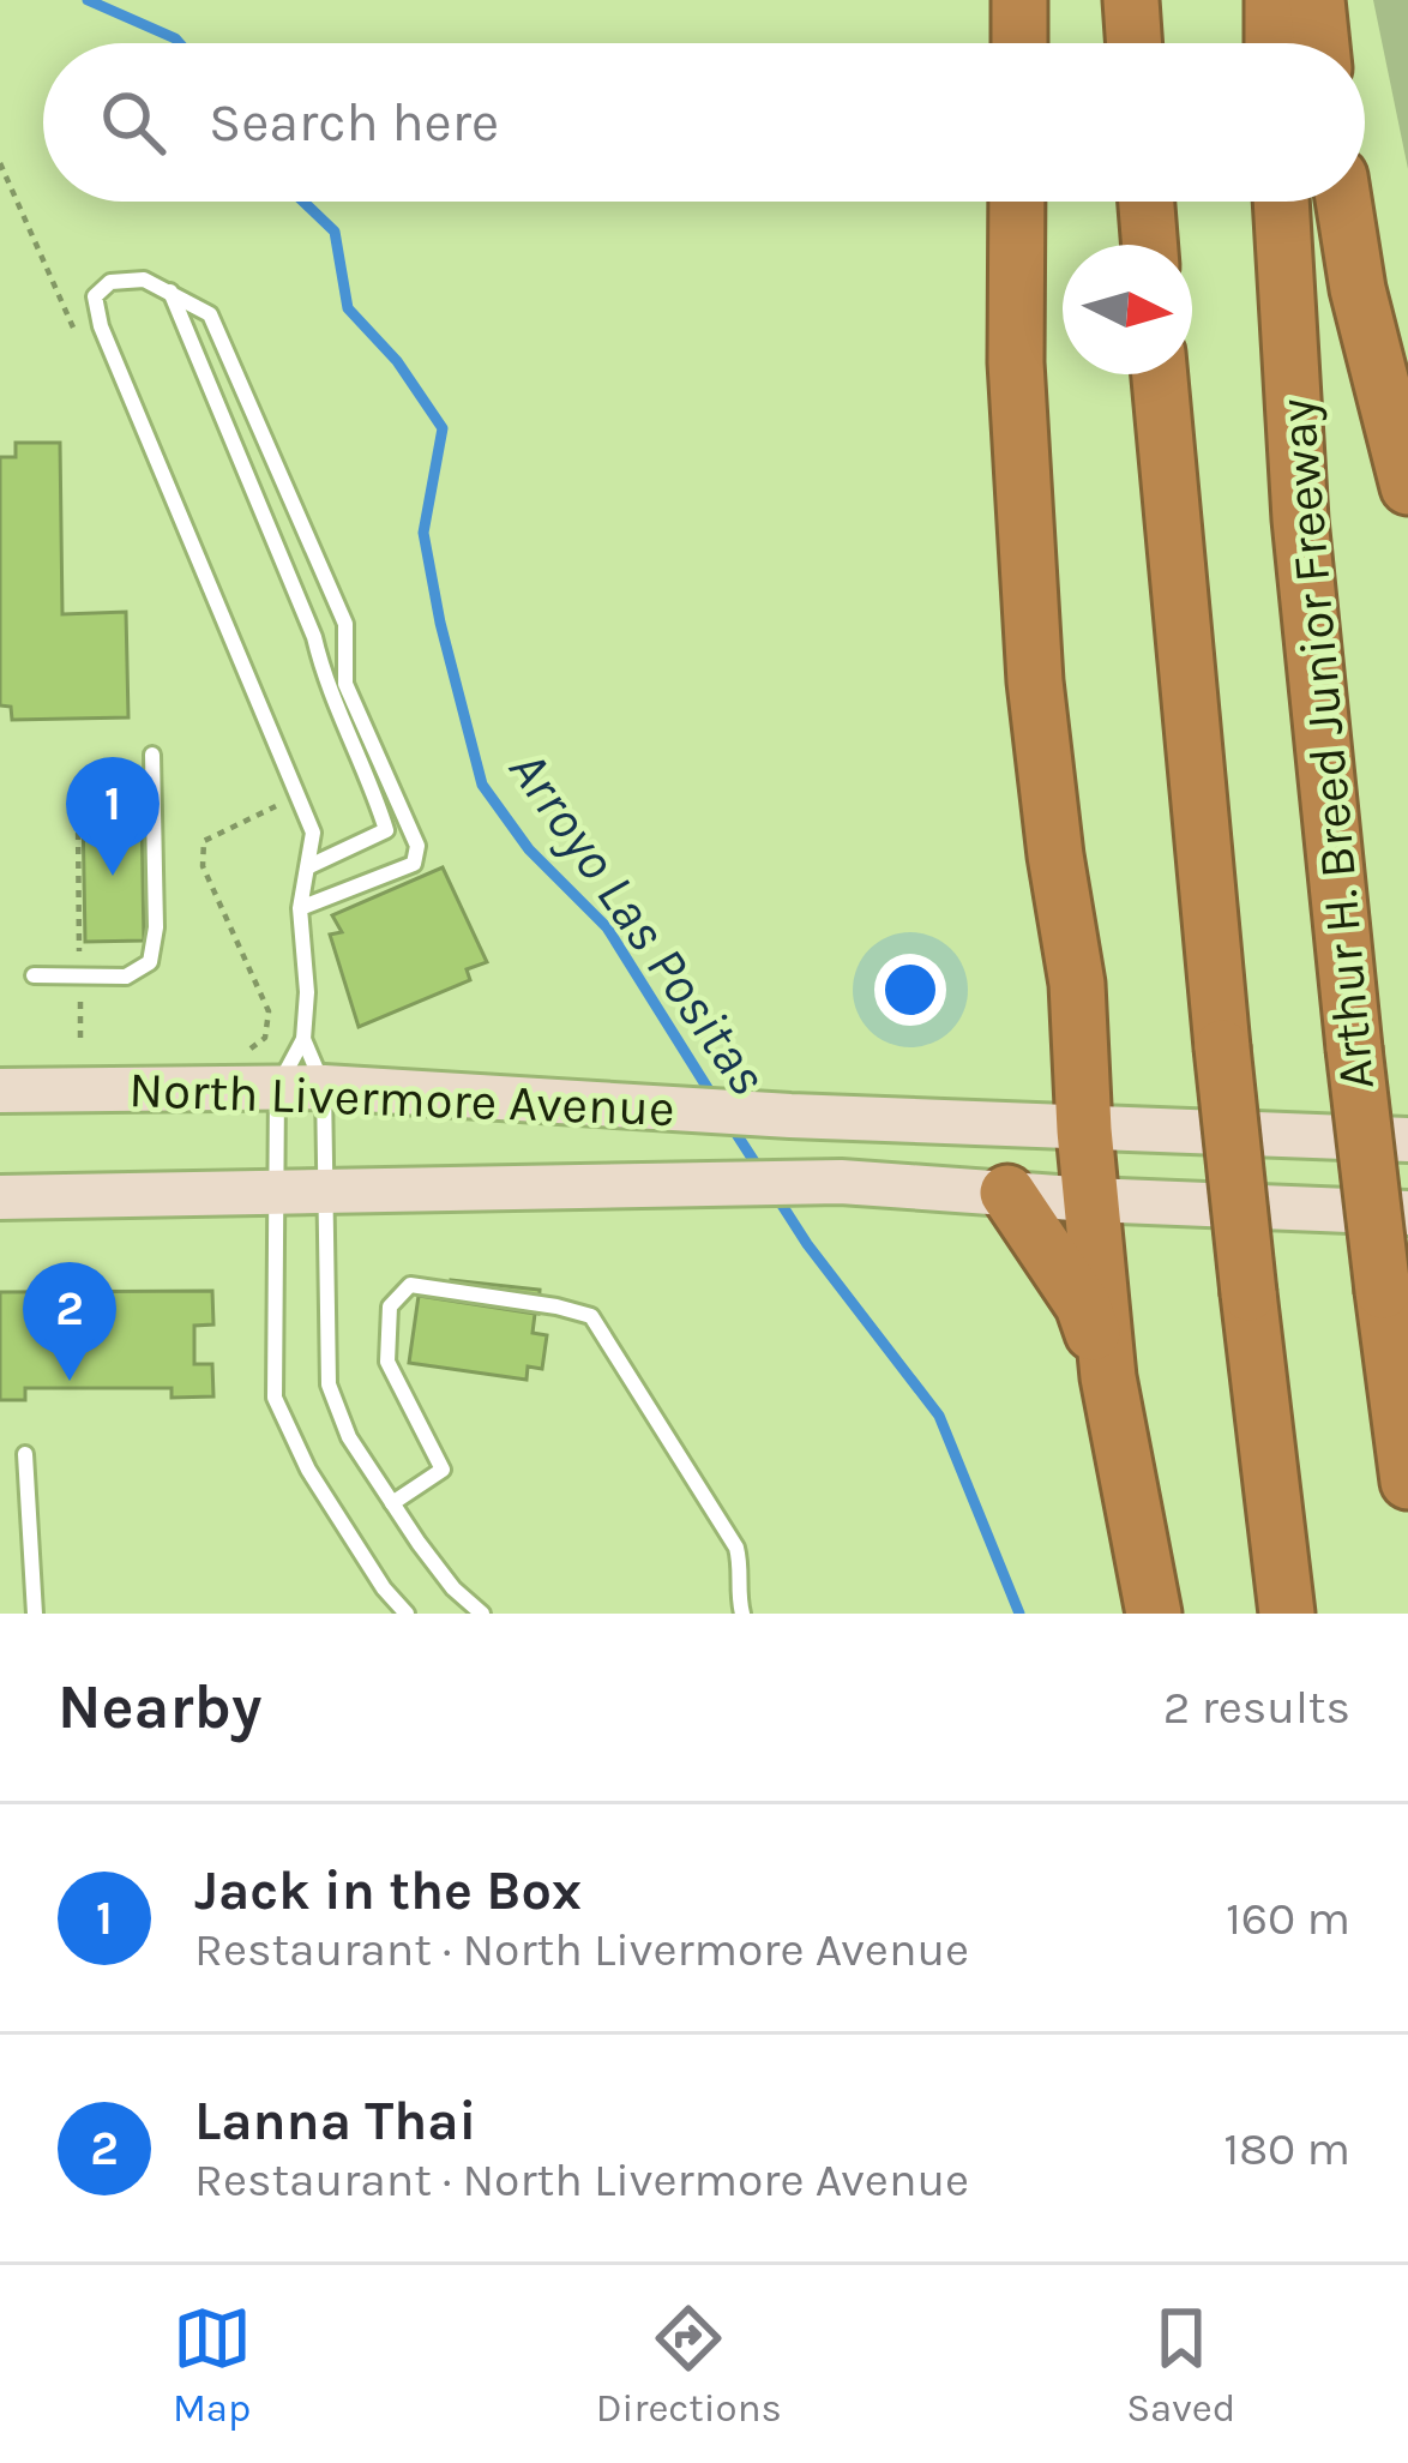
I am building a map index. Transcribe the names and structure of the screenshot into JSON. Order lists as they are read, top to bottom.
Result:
{
  "streets": {
    "highway": ["Arthur H. Breed Junior Freeway"],
    "main road": ["North Livermore Avenue"]
  },
  "water": ["Arroyo Las Positas"],
  "north": "right",
  "page": {
    "search": "Search here",
    "pins": ["1", "2"],
    "heading": ["Nearby", "2 results"],
    "list": [
      {
        "mark": "1",
        "name": "Jack in the Box",
        "note": "Restaurant · North Livermore Avenue",
        "value": "160 m"
      },
      {
        "mark": "2",
        "name": "Lanna Thai",
        "note": "Restaurant · North Livermore Avenue",
        "value": "180 m"
      }
    ],
    "nav": ["Map", "Directions", "Saved"]
  }
}
